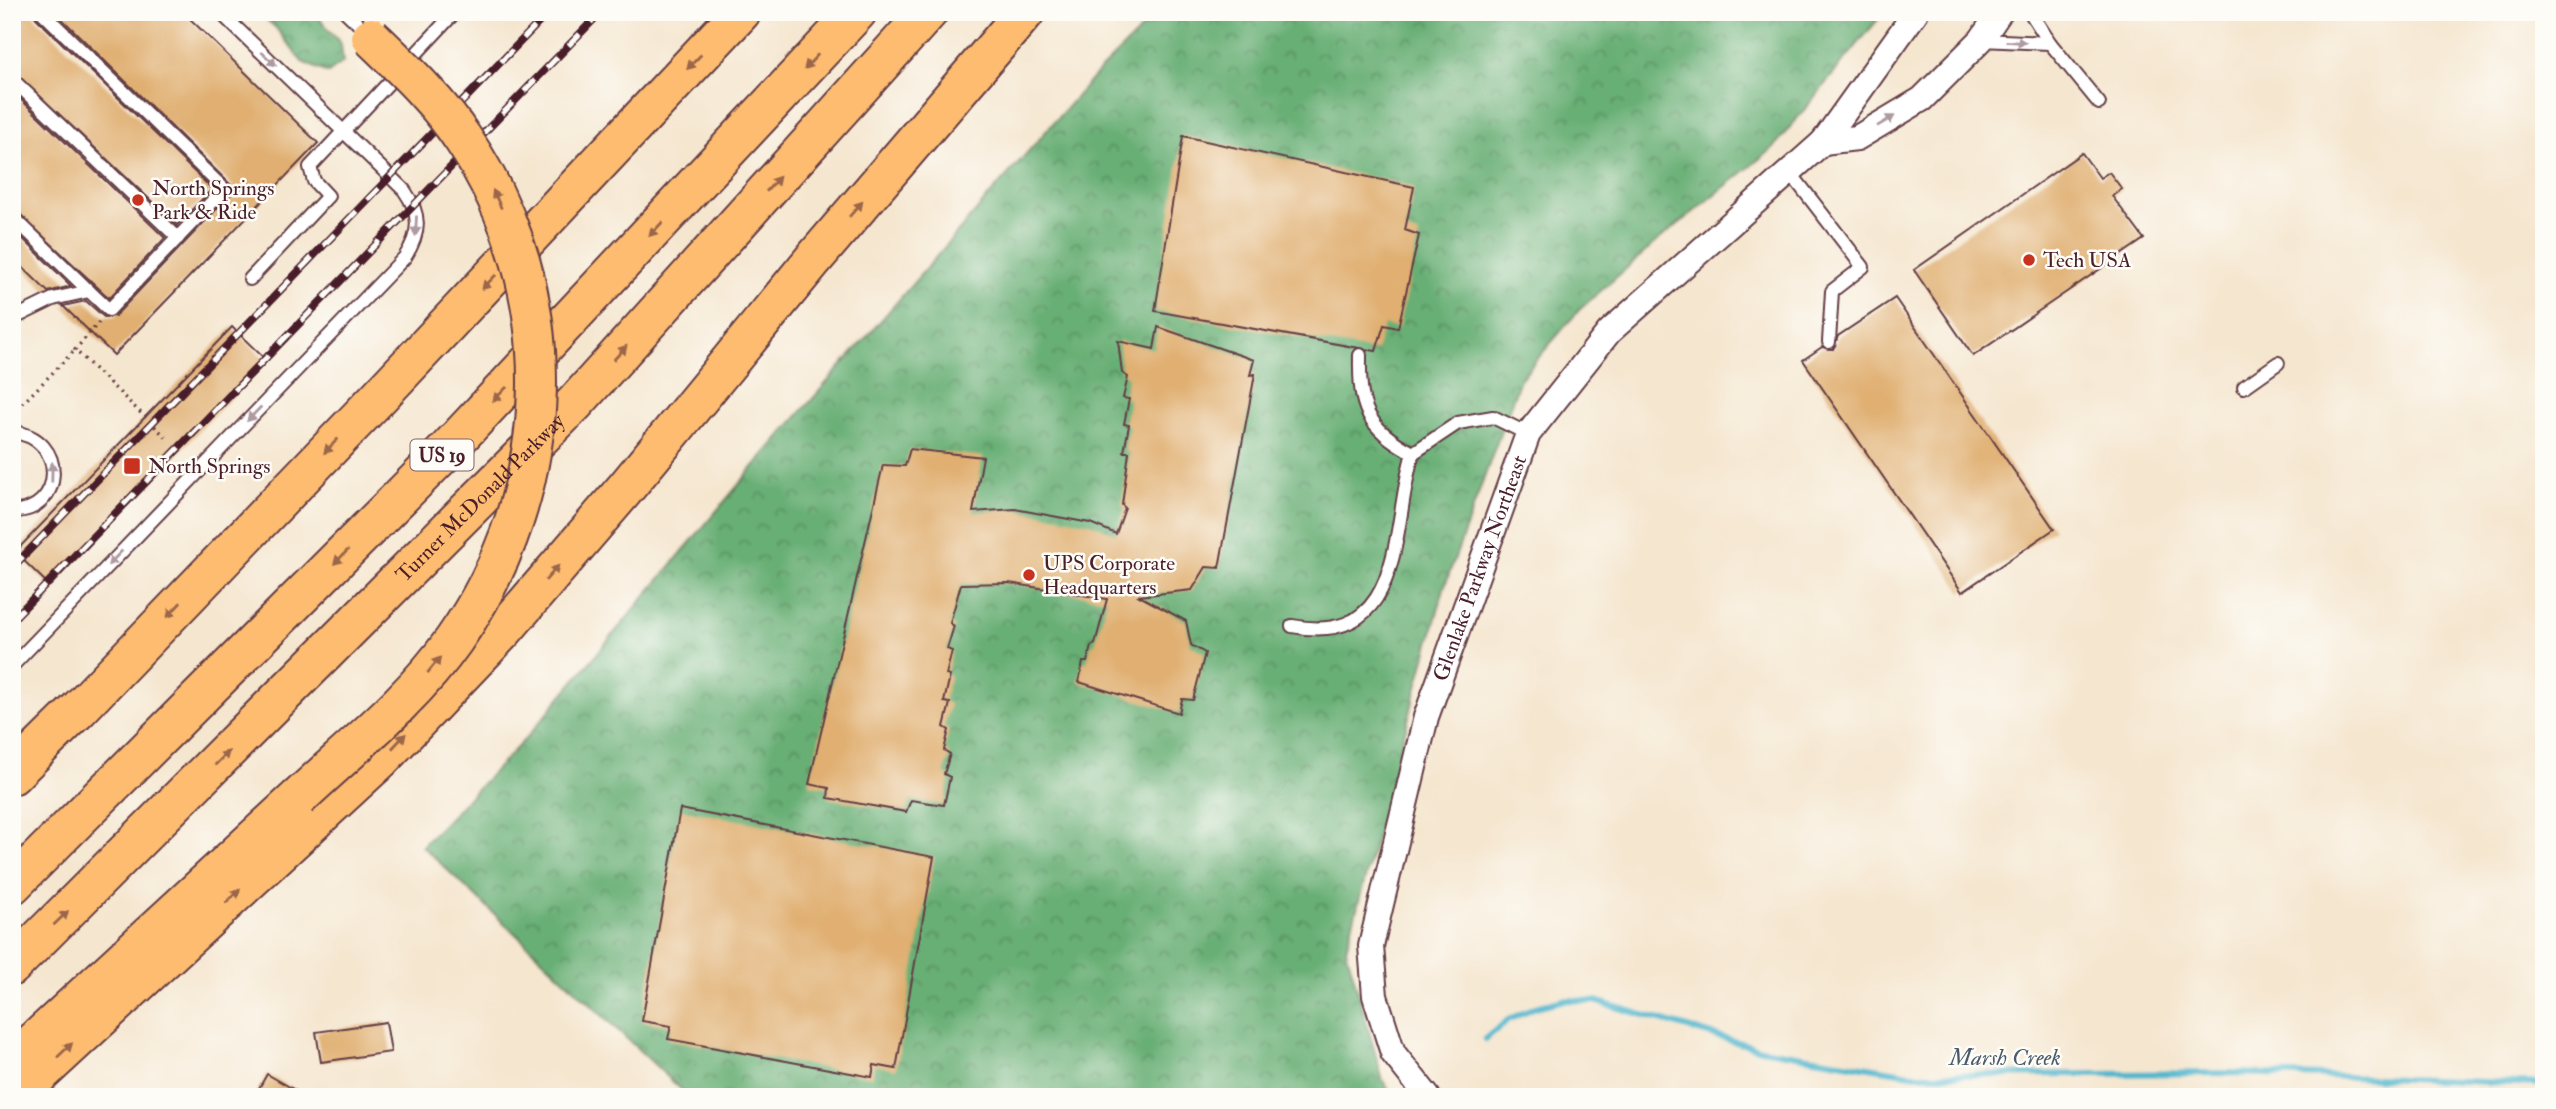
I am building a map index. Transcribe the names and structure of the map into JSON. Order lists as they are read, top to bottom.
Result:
{
  "streets": {
    "highway": ["US 19", "Turner McDonald Parkway"],
    "street": ["Glenlake Parkway Northeast"]
  },
  "water": ["Marsh Creek"],
  "places": {
    "other": ["North Springs Park & Ride", "Tech USA", "UPS Corporate Headquarters"],
    "transit": ["North Springs"]
  }
}
